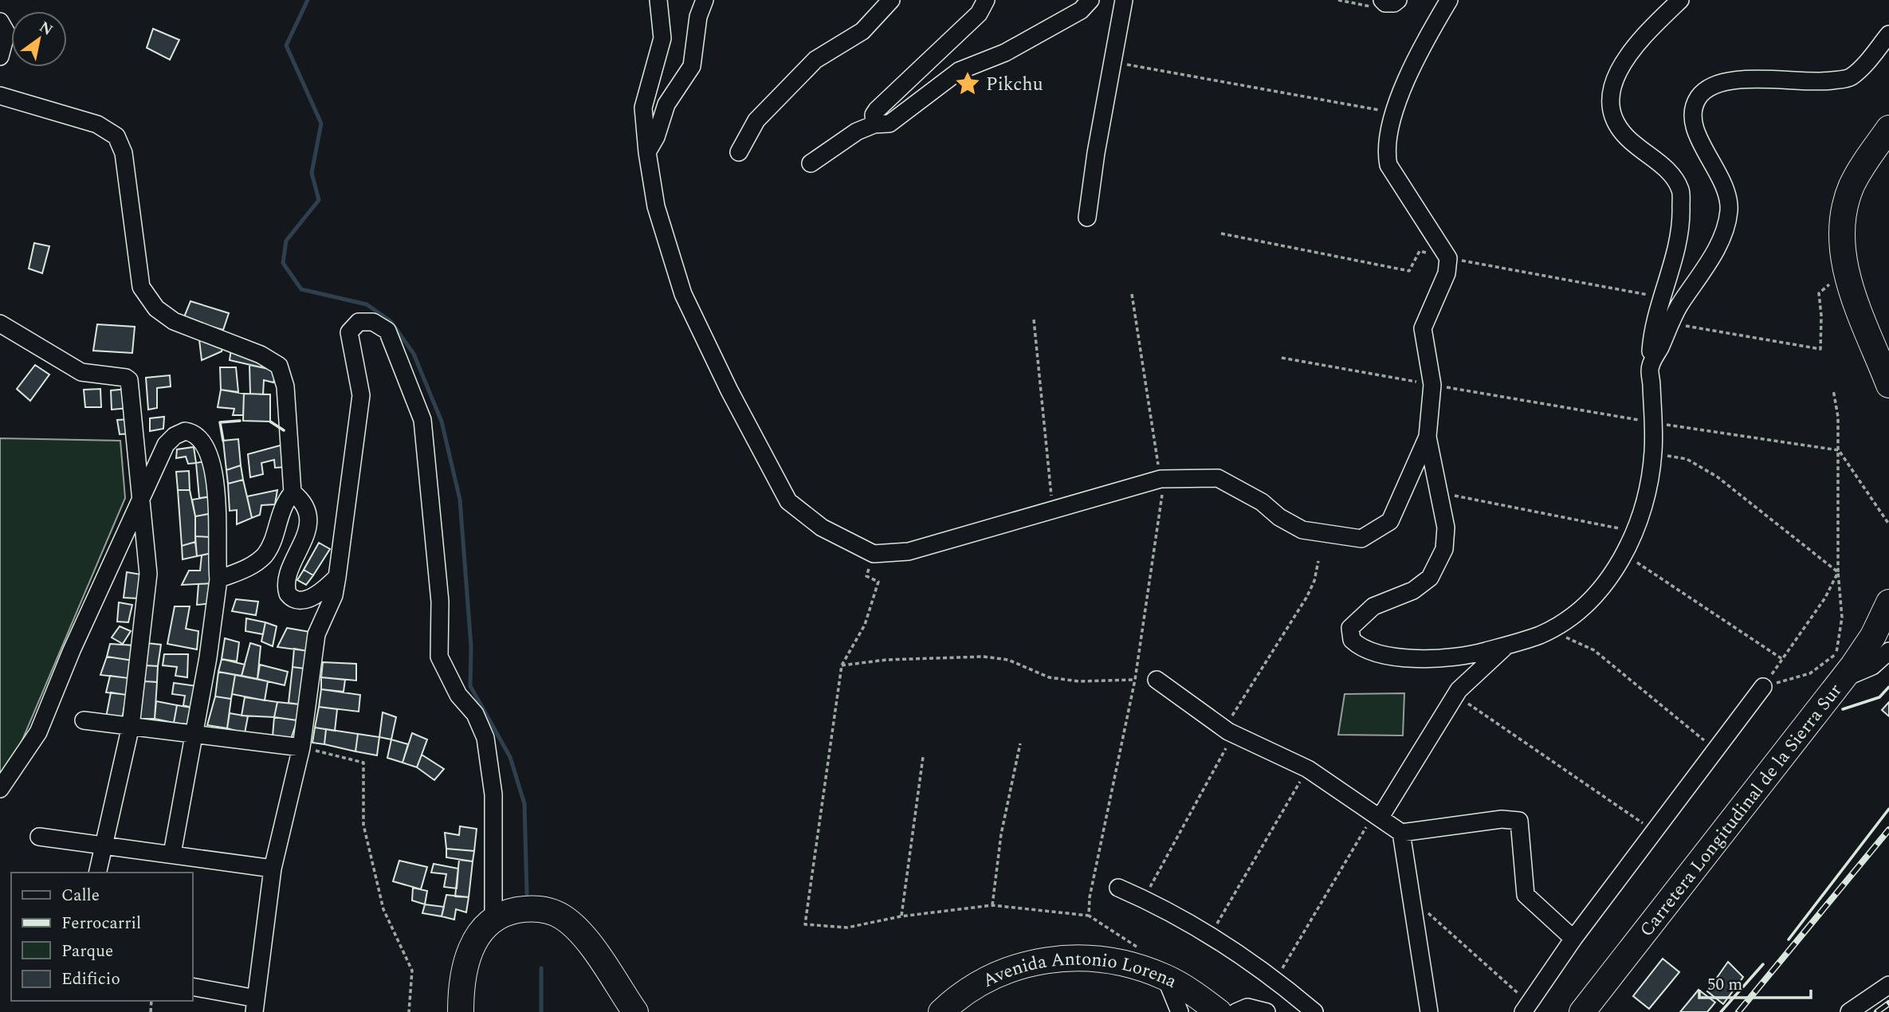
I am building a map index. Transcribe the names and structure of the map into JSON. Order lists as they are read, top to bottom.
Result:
{
  "streets": {
    "highway": ["Carretera Longitudinal de la Sierra Sur", "Avenida Antonio Lorena"]
  },
  "places": {
    "place": ["Pikchu"]
  },
  "legend": [
    "Calle",
    "Ferrocarril",
    "Parque",
    "Edificio"
  ],
  "scale_bar": "50 m",
  "north": "top right"
}
